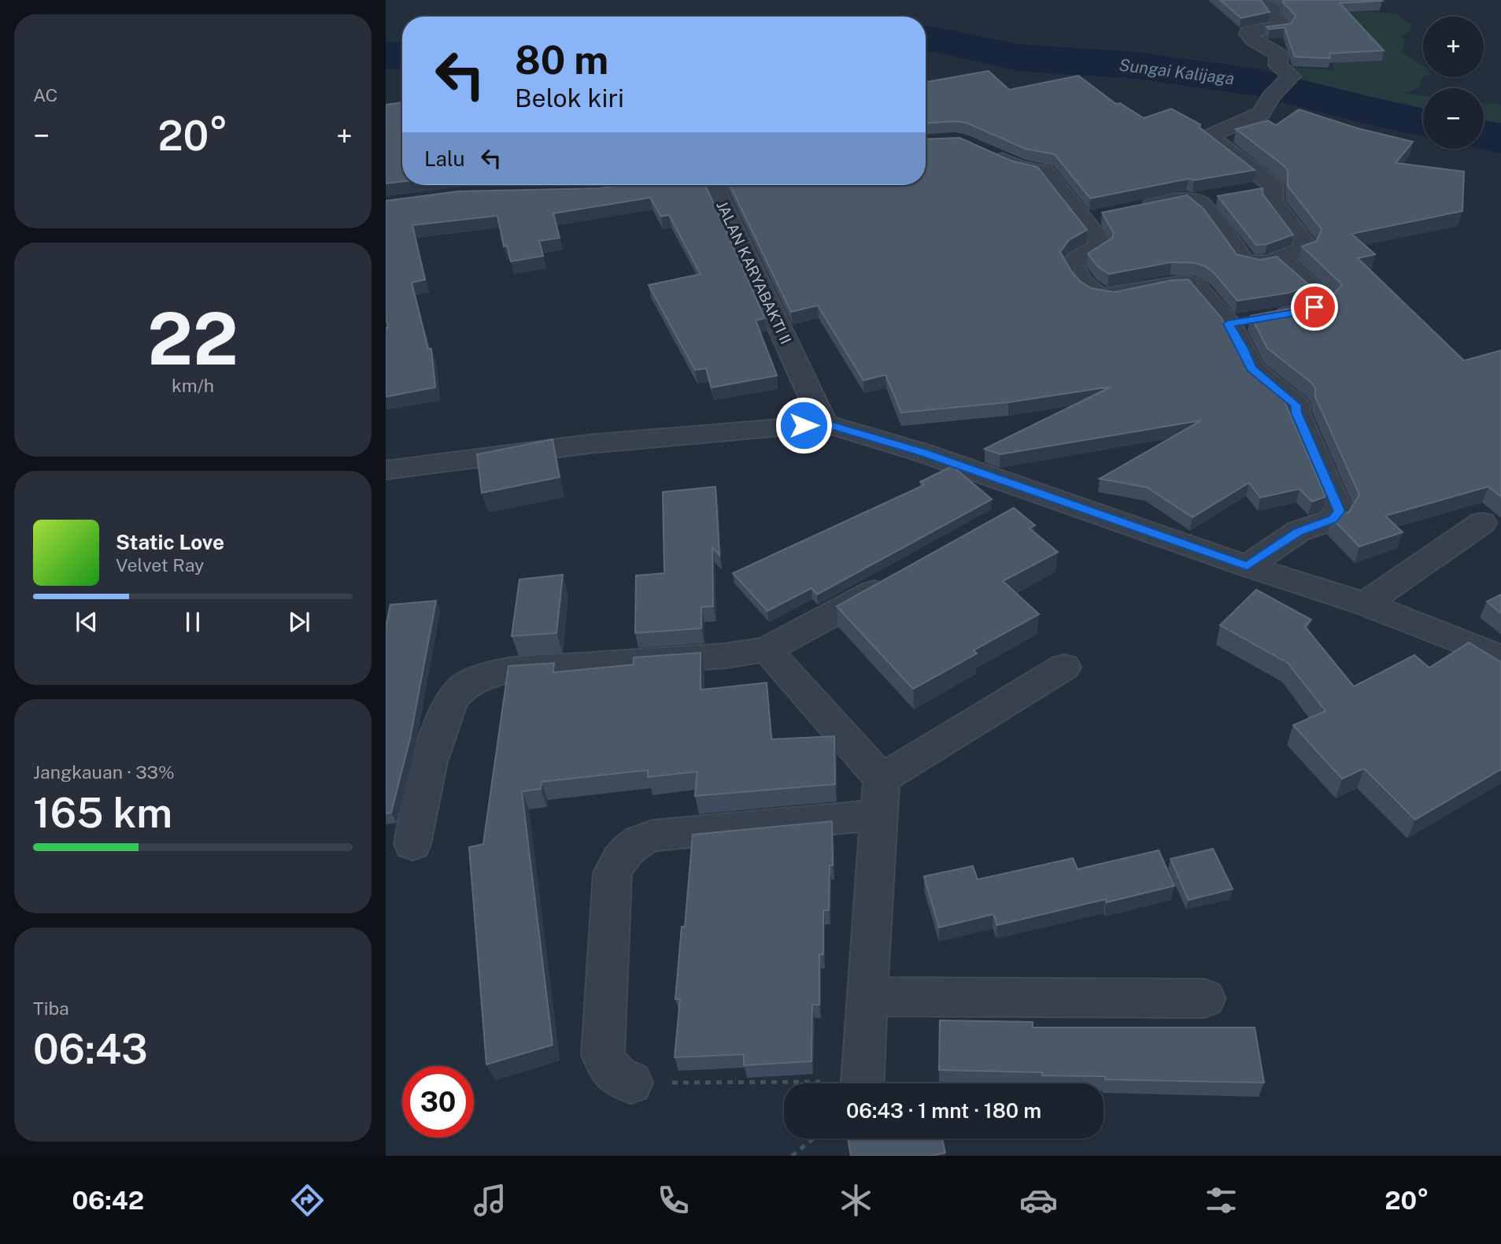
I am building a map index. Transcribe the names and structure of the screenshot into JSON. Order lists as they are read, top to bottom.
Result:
{
  "streets": {
    "street": ["JALAN KARYABAKTI II"]
  },
  "water": ["Sungai Kalijaga"],
  "page": {
    "tile": [
      "AC",
      ["22", "km/h"],
      ["Jangkauan · 33%", "165 km"],
      ["Tiba", "06:43"]
    ],
    "map_buttons": ["+", "−"],
    "turn": ["80 m", "Belok kiri"],
    "heat": ["−", "20°", "+"],
    "then": "Lalu",
    "song": ["Static Love", "Velvet Ray"],
    "limit": "30",
    "trip": "06:43 · 1 mnt · 180 m",
    "tabs": ["06:42", "20°"]
  }
}
